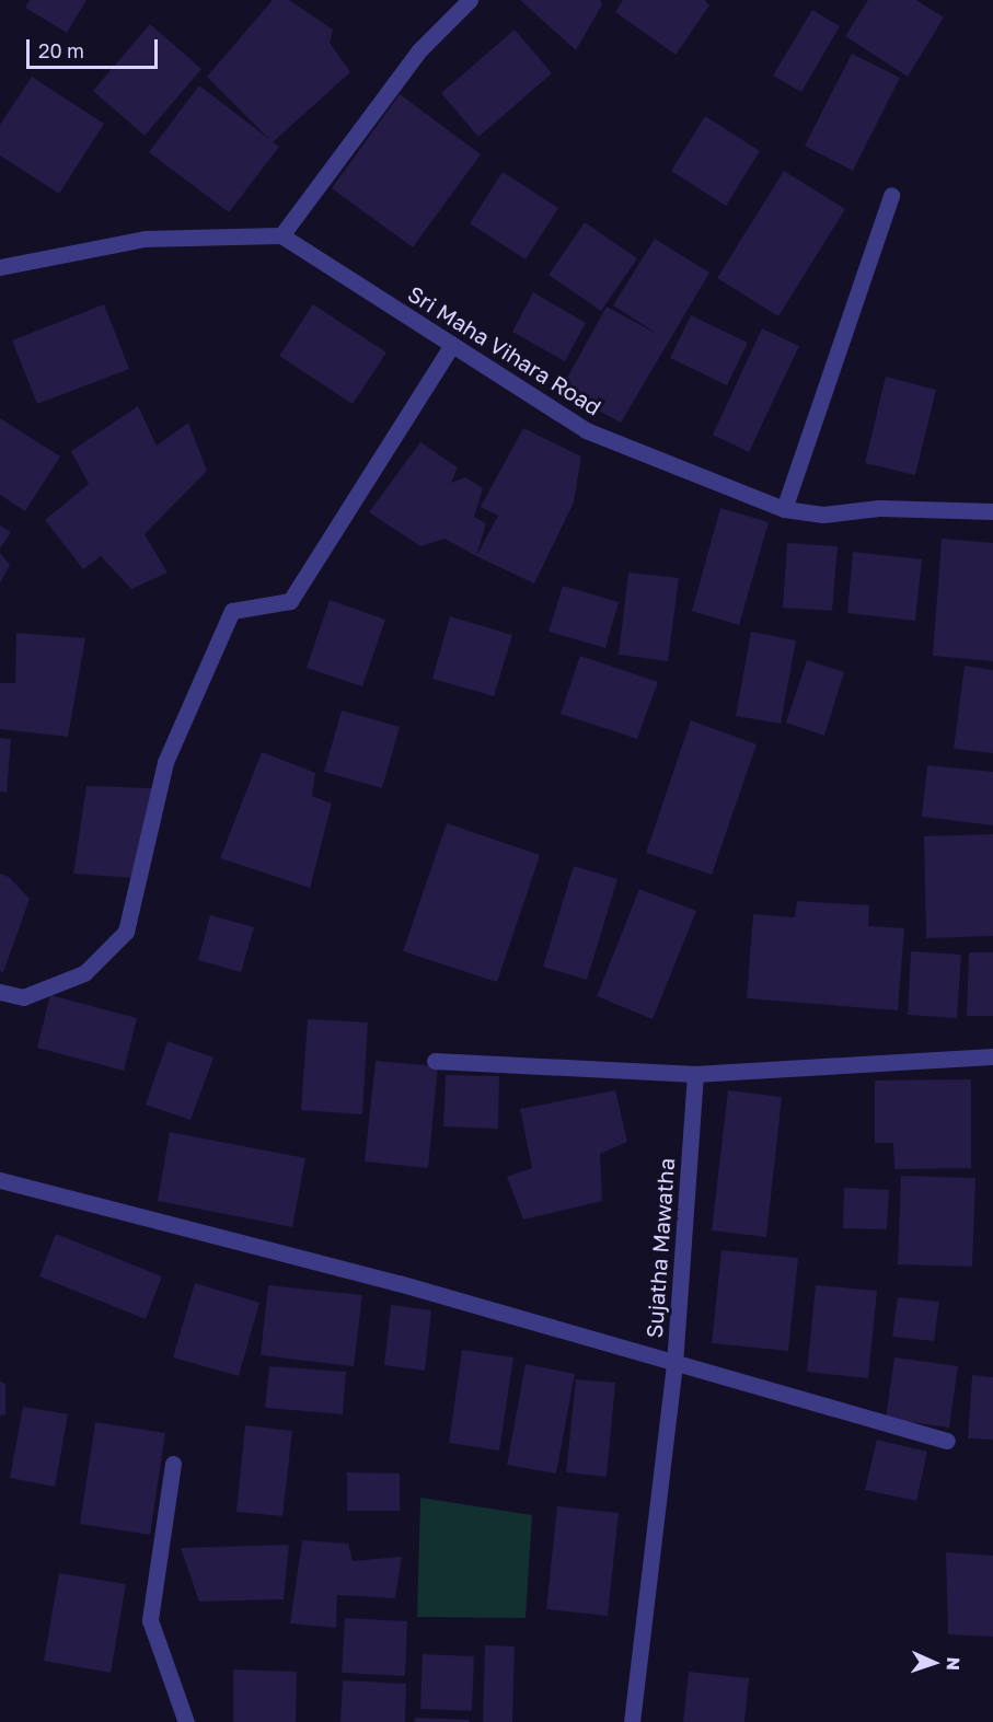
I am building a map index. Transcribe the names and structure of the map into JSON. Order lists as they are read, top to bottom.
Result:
{
  "streets": {
    "street": ["Sri Maha Vihara Road", "Sujatha Mawatha"]
  },
  "scale_bar": "20 m",
  "north": "right"
}
